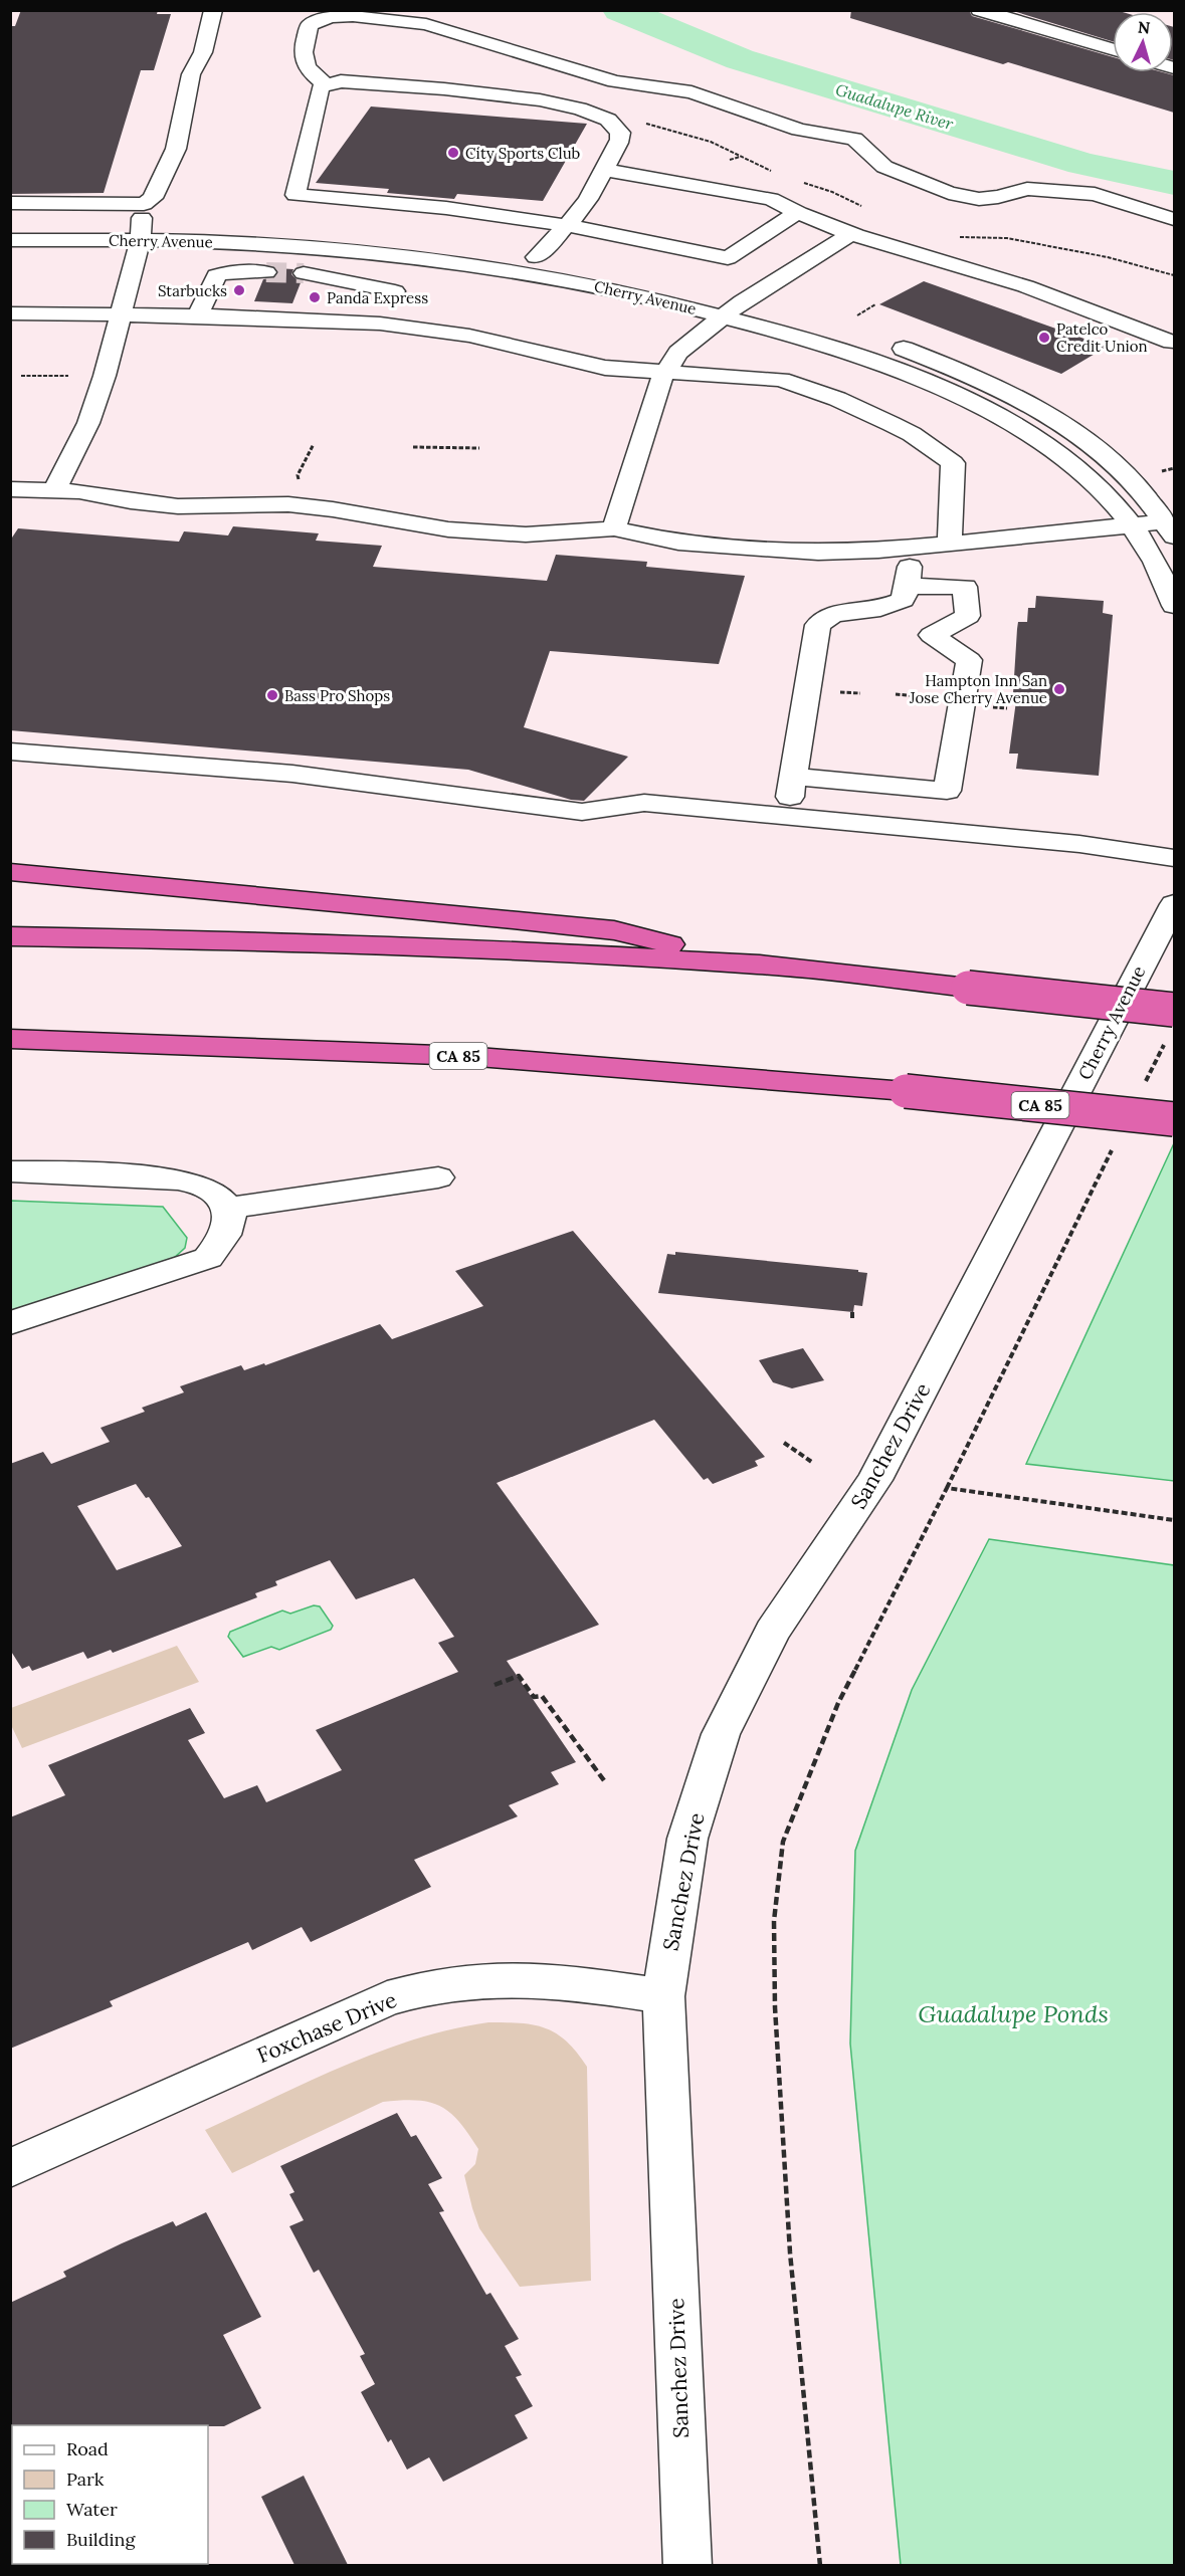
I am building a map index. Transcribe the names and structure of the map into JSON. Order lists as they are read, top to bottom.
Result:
{
  "streets": {
    "highway": ["CA 85"],
    "street": ["Cherry Avenue", "Sanchez Drive", "Foxchase Drive"]
  },
  "crossings": [
    ["Cherry Avenue", "Sanchez Drive"],
    ["Sanchez Drive", "Foxchase Drive"]
  ],
  "water": ["Guadalupe River", "Guadalupe Ponds"],
  "places": [
    "City Sports Club",
    "Starbucks",
    "Panda Express",
    "Patelco Credit Union",
    "Hampton Inn San Jose Cherry Avenue",
    "Bass Pro Shops"
  ],
  "legend": [
    "Road",
    "Park",
    "Water",
    "Building"
  ],
  "north": "top"
}
